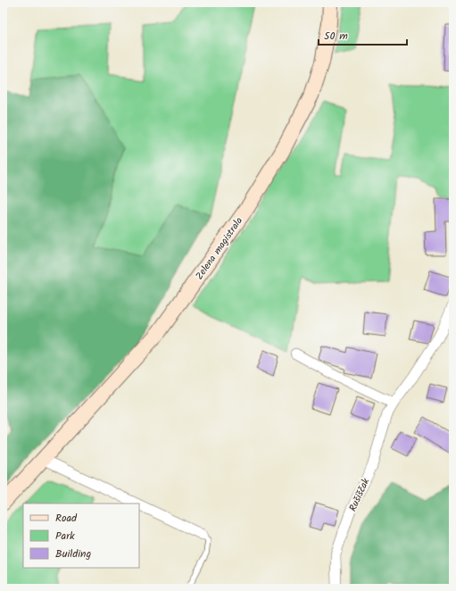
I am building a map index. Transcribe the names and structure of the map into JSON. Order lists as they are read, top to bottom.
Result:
{
  "streets": {
    "street": ["Zelena magistrala", "Rušiščak"]
  },
  "legend": ["Road", "Park", "Building"],
  "scale_bar": "50 m"
}
